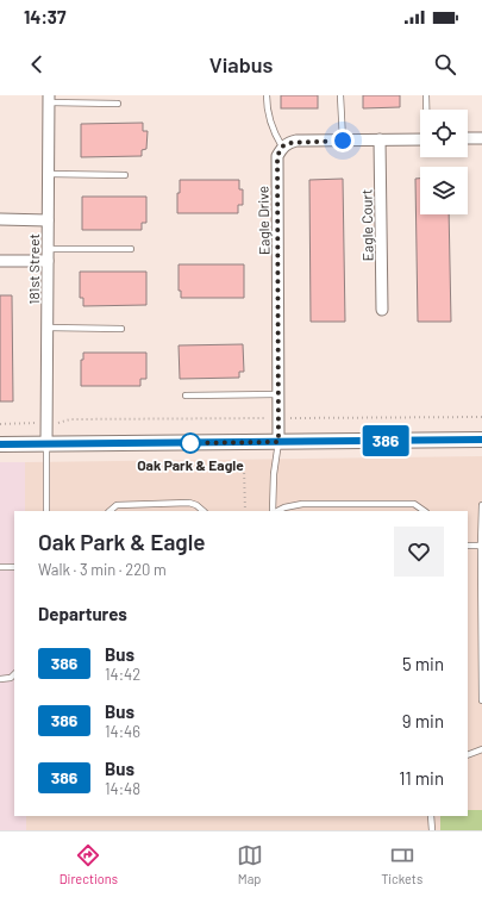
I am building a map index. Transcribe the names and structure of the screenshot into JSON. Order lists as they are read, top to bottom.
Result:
{
  "streets": {
    "street": ["Eagle Drive", "Eagle Court", "181st Street"]
  },
  "places": ["Oak Park & Eagle"],
  "lines": ["bus line 386"],
  "page": {
    "status": "14:37",
    "header": "Viabus",
    "on_map": "386",
    "heading": [
      ["Oak Park & Eagle", "Walk · 3 min · 220 m"],
      "Departures"
    ],
    "list": [
      {
        "mark": "386",
        "name": "Bus",
        "note": "14:42",
        "value": "5 min"
      },
      {
        "mark": "386",
        "name": "Bus",
        "note": "14:46",
        "value": "9 min"
      },
      {
        "mark": "386",
        "name": "Bus",
        "note": "14:48",
        "value": "11 min"
      }
    ],
    "tabs": ["Directions", "Map", "Tickets"]
  }
}
